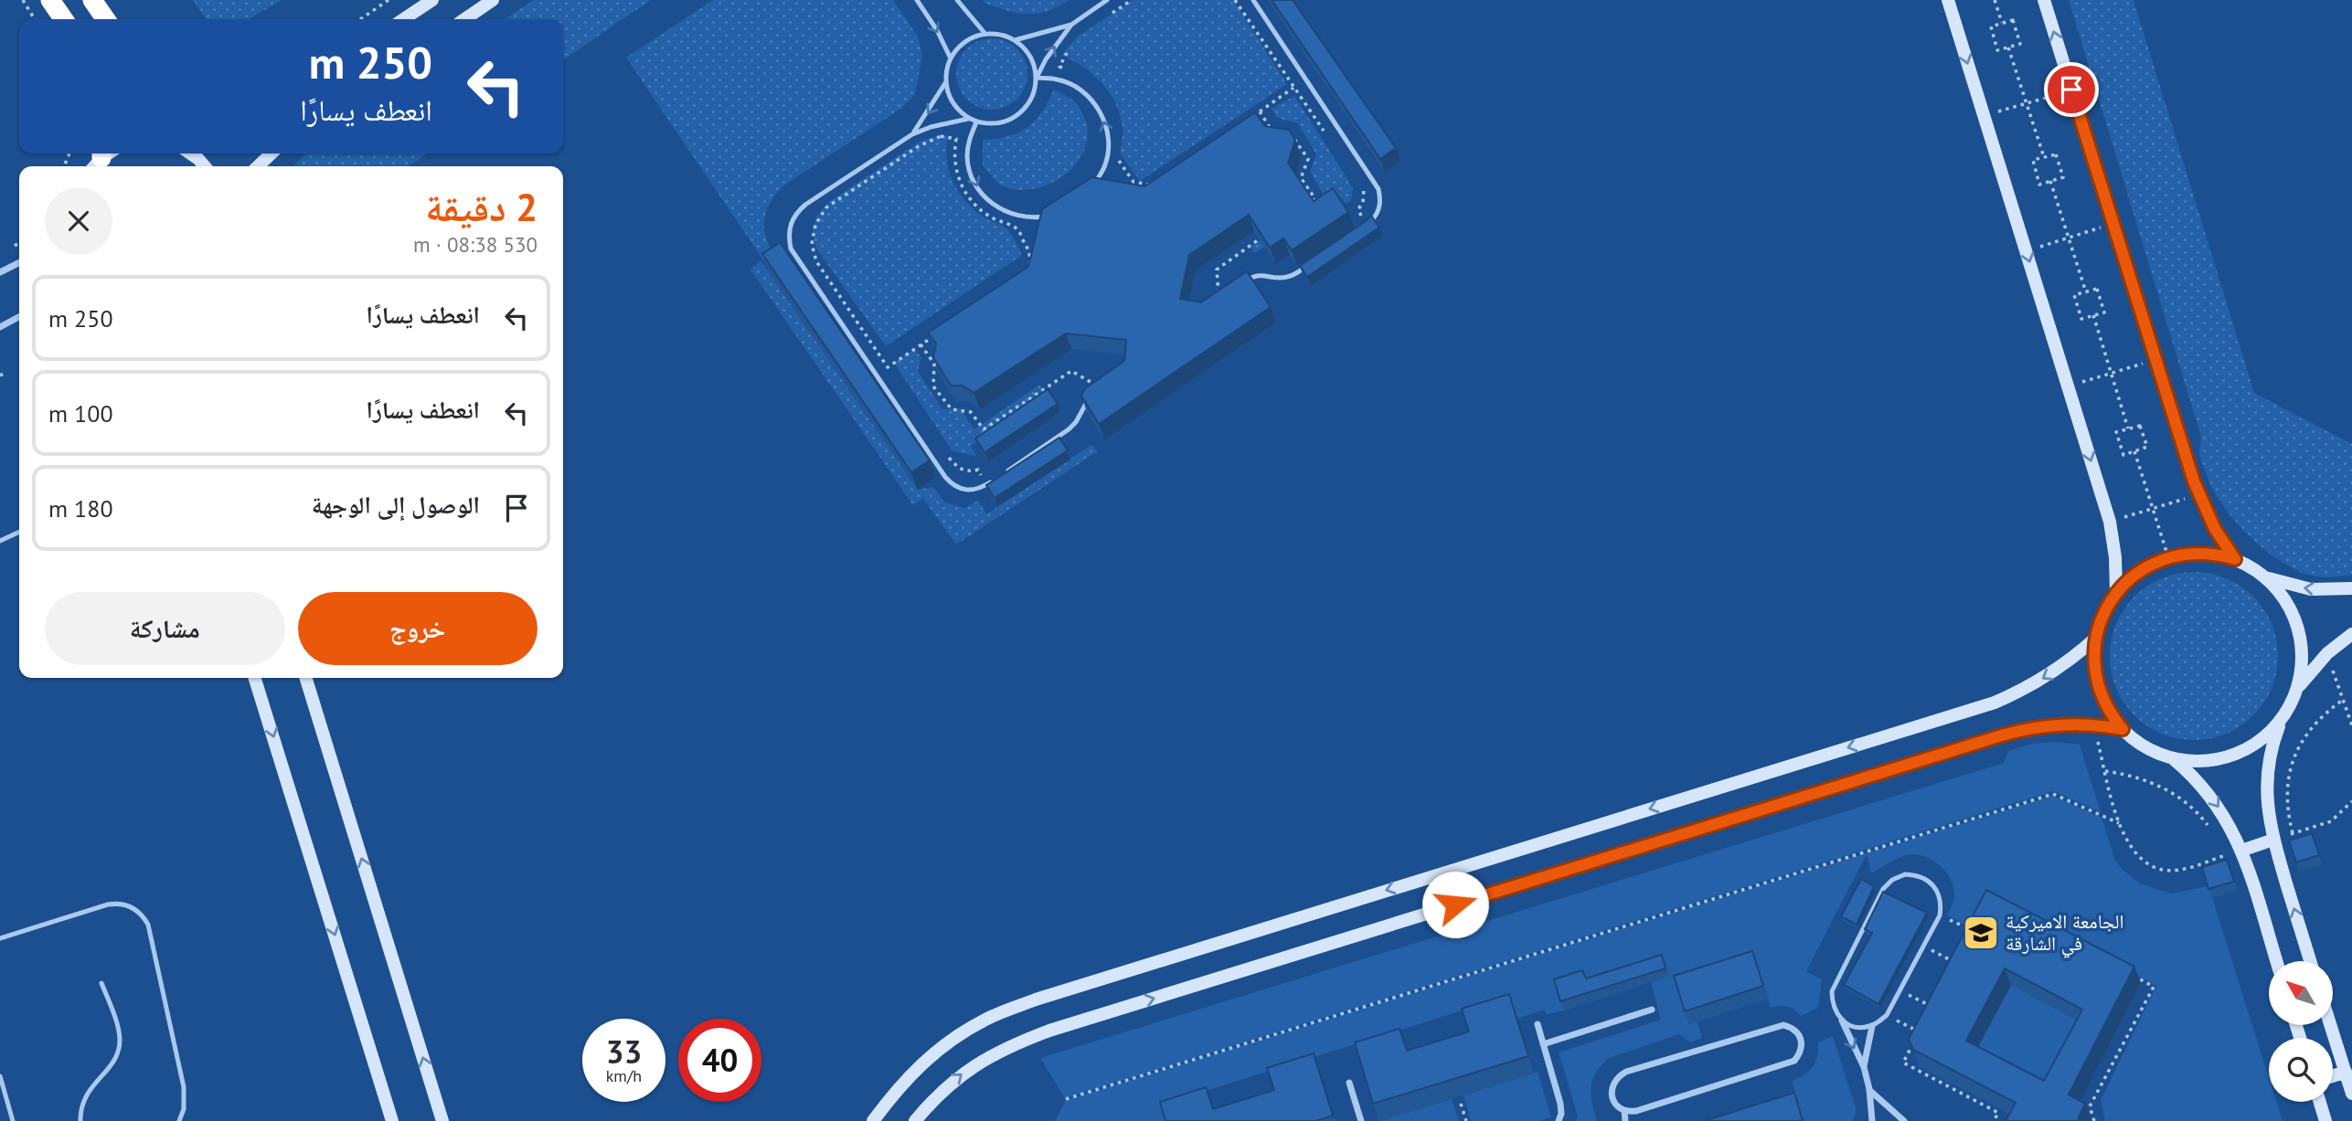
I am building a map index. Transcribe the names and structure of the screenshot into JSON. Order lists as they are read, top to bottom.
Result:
{
  "places": {
    "school or university": ["الجامعة الاميركية في الشارقة"]
  },
  "north": "top left",
  "page": {
    "turn": ["250 m", "انعطف يسارًا"],
    "heading": ["2 دقيقة", "530 m · 08:38"],
    "list": [
      {
        "name": "انعطف يسارًا",
        "value": "250 m"
      },
      {
        "name": "انعطف يسارًا",
        "value": "100 m"
      },
      {
        "name": "الوصول إلى الوجهة",
        "value": "180 m"
      }
    ],
    "buttons": ["خروج", "مشاركة"],
    "speed": "33 km/h",
    "limit": "40"
  }
}
